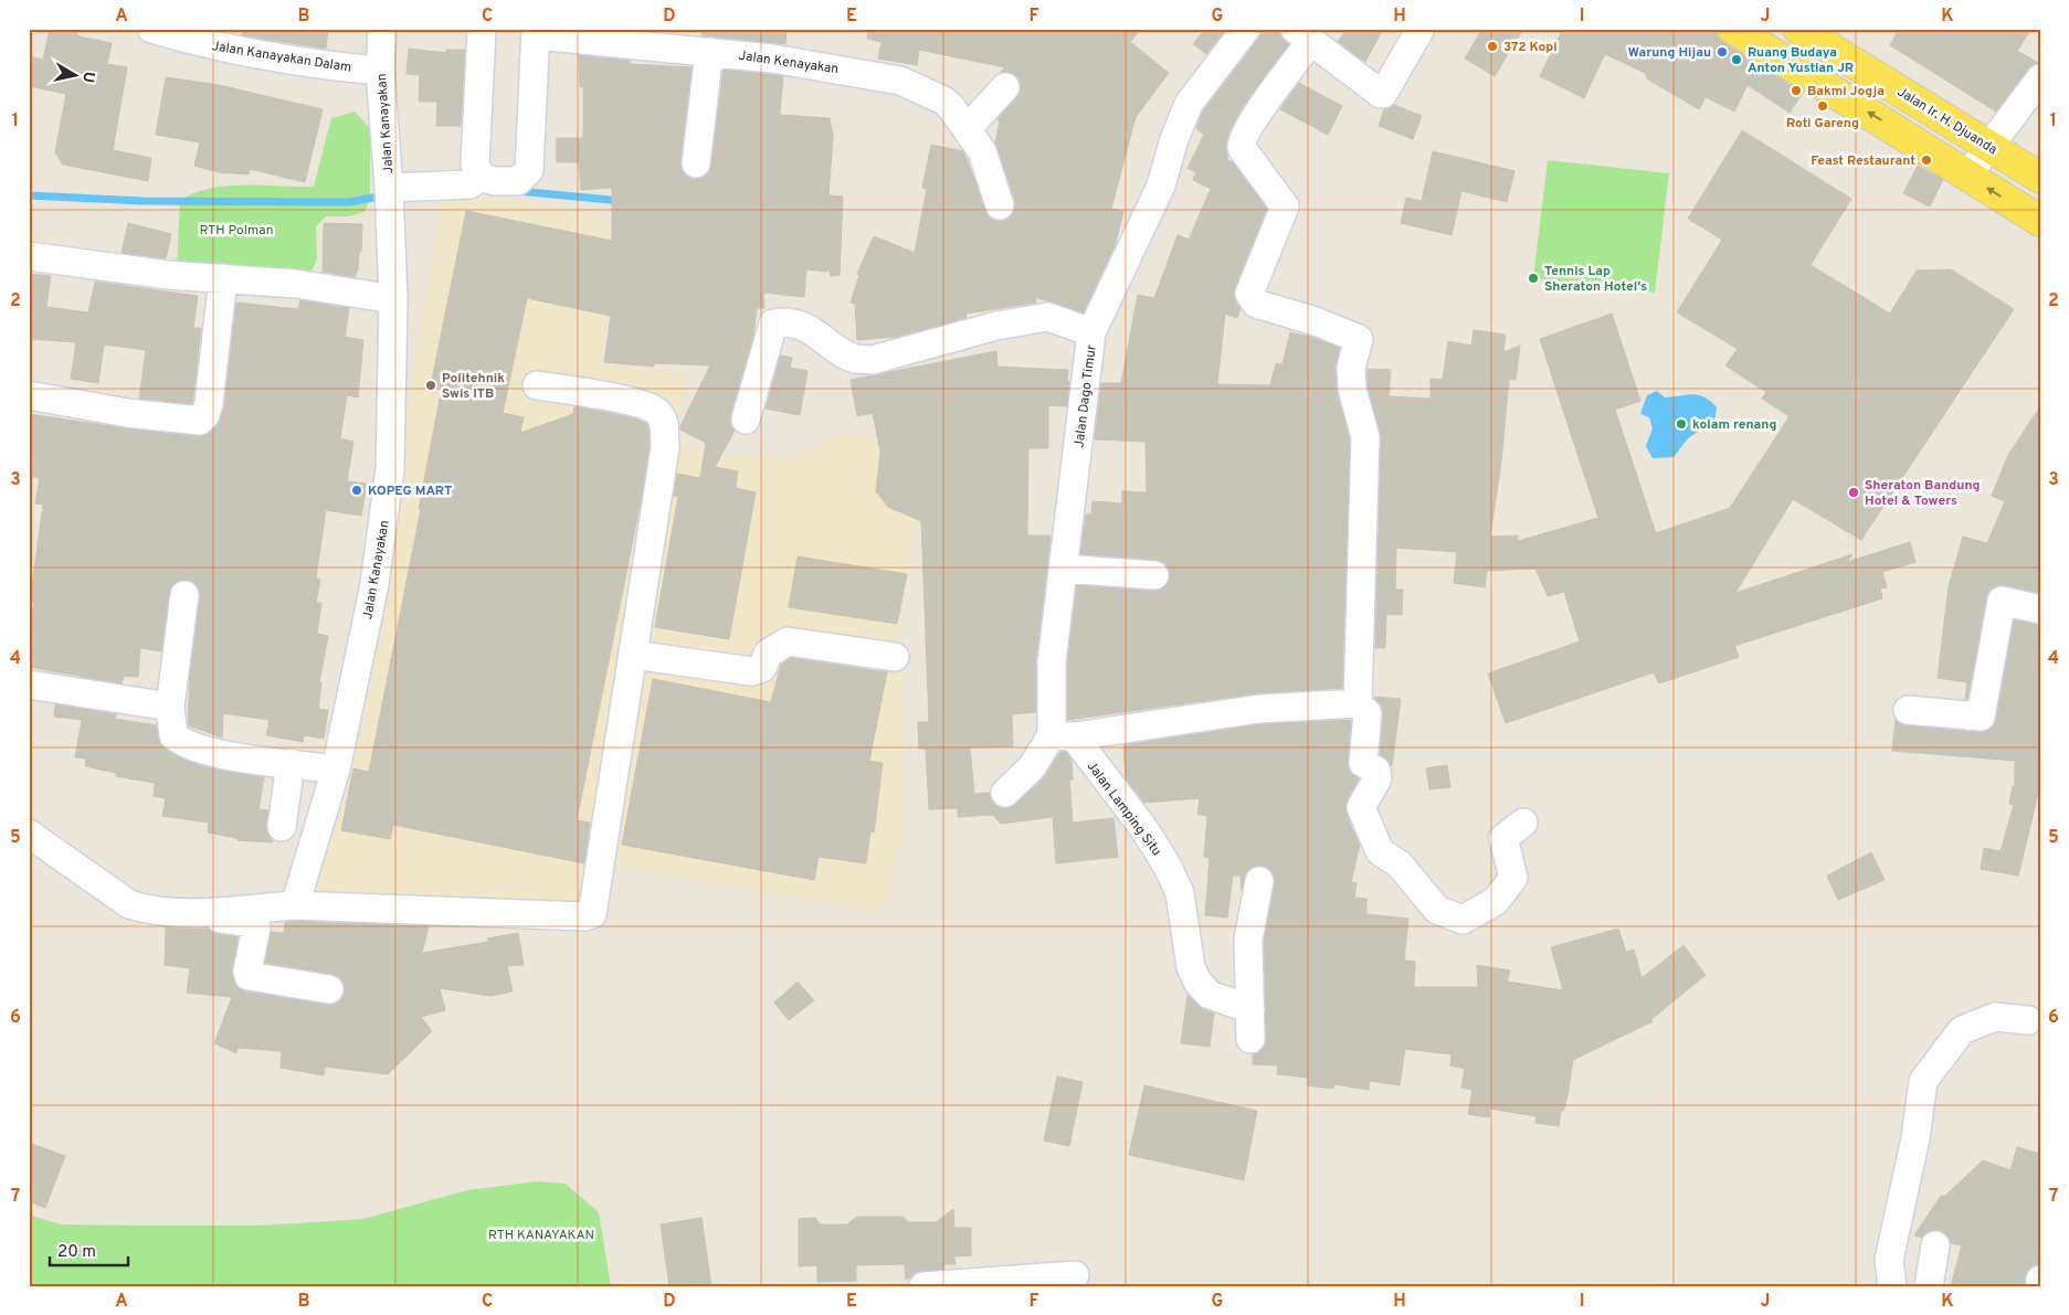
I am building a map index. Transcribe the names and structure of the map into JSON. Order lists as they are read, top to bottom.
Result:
{
  "streets": {
    "main road": ["Jalan Ir. H. Djuanda"],
    "street": [
      "Jalan Kanayakan Dalam",
      "Jalan Kenayakan",
      "Jalan Kanayakan",
      "Jalan Dago Timur",
      "Jalan Lamping Situ"
    ]
  },
  "crossings": [
    ["Jalan Kanayakan Dalam", "Jalan Kanayakan"],
    ["Jalan Dago Timur", "Jalan Lamping Situ"]
  ],
  "parks": ["RTH Polman", "RTH KANAYAKAN"],
  "places": [
    "372 Kopi",
    "Warung Hijau",
    "Ruang Budaya Anton Yustian JR",
    "Bakmi Jogja",
    "Roti Gareng",
    "Feast Restaurant",
    "Tennis Lap Sheraton Hotel's",
    "Politehnik Swis ITB",
    "kolam renang",
    "KOPEG MART",
    "Sheraton Bandung Hotel & Towers"
  ],
  "scale_bar": "20 m",
  "north": "right",
  "grid": {
    "columns": [
      "A",
      "B",
      "C",
      "D",
      "E",
      "F",
      "G",
      "H",
      "I",
      "J",
      "K"
    ],
    "rows": [
      "1",
      "2",
      "3",
      "4",
      "5",
      "6",
      "7"
    ]
  }
}
